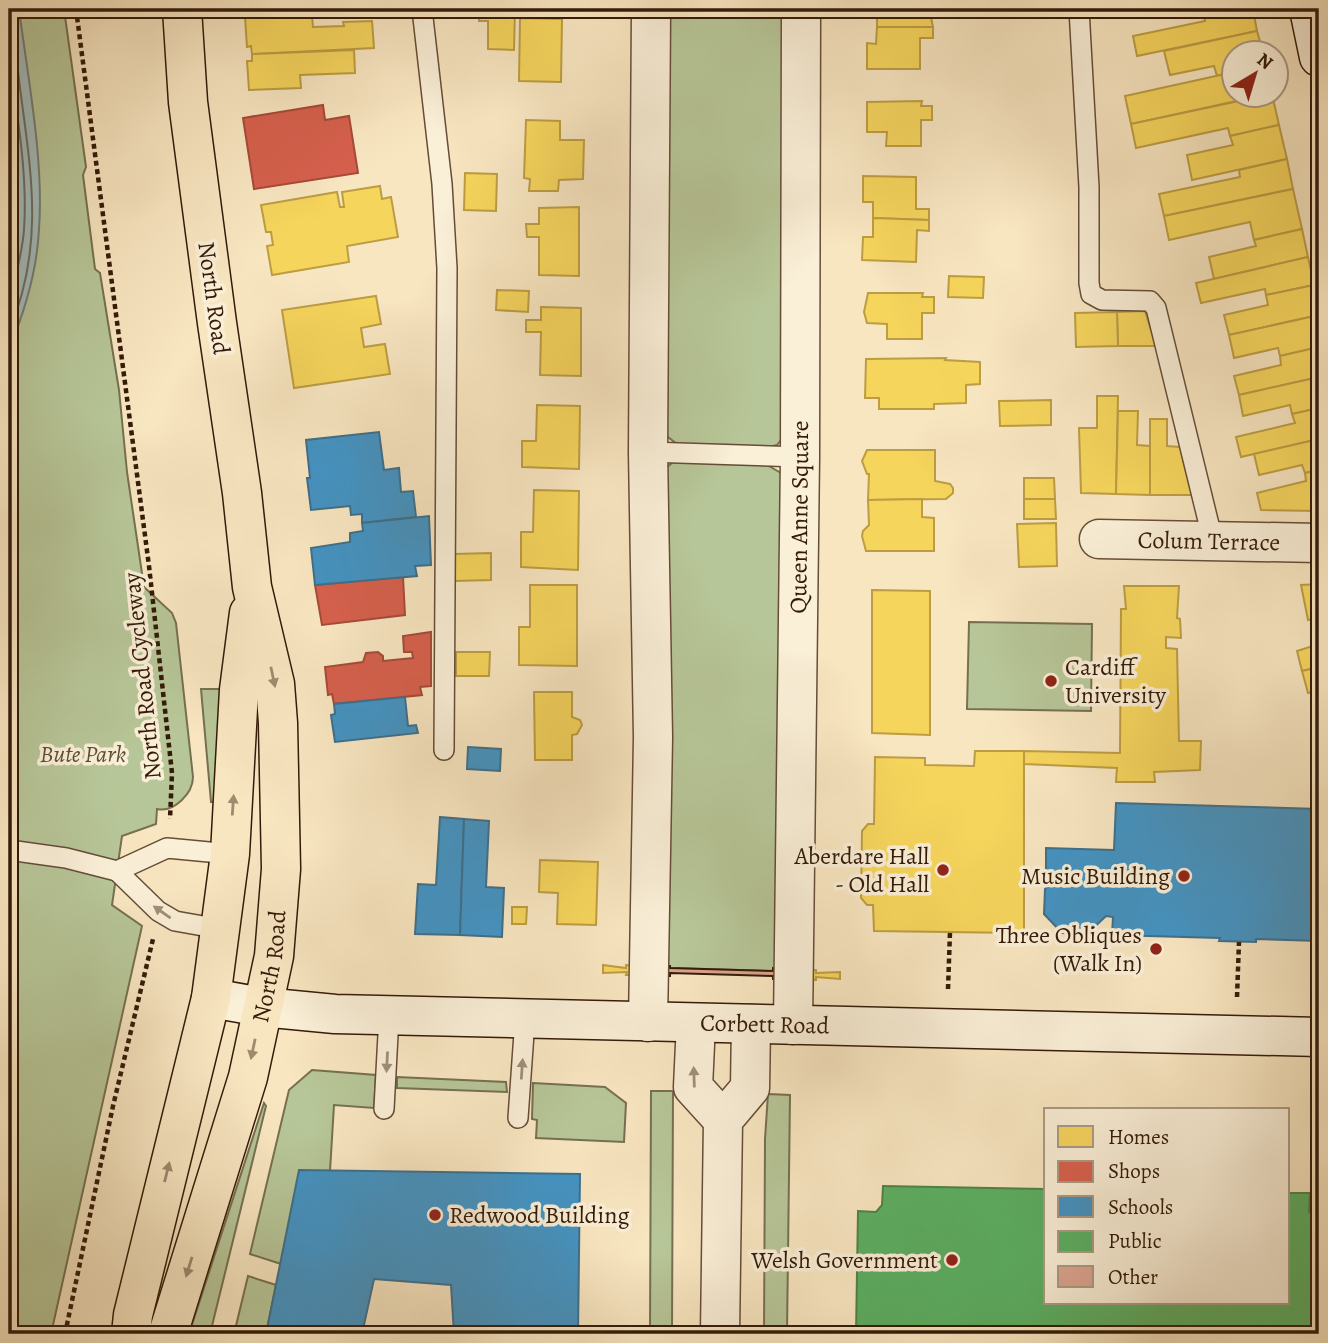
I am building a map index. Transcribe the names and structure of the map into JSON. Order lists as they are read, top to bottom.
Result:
{
  "streets": {
    "main road": ["North Road"],
    "street": ["Queen Anne Square", "Colum Terrace", "Corbett Road"],
    "path": ["North Road Cycleway"]
  },
  "crossings": [
    ["North Road", "Corbett Road"],
    ["Queen Anne Square", "Corbett Road"]
  ],
  "parks": ["Bute Park"],
  "places": [
    "Cardiff University",
    "Aberdare Hall - Old Hall",
    "Music Building",
    "Three Obliques (Walk In)",
    "Redwood Building",
    "Welsh Government"
  ],
  "legend": [
    "Homes",
    "Shops",
    "Schools",
    "Public",
    "Other"
  ],
  "north": "top right"
}
